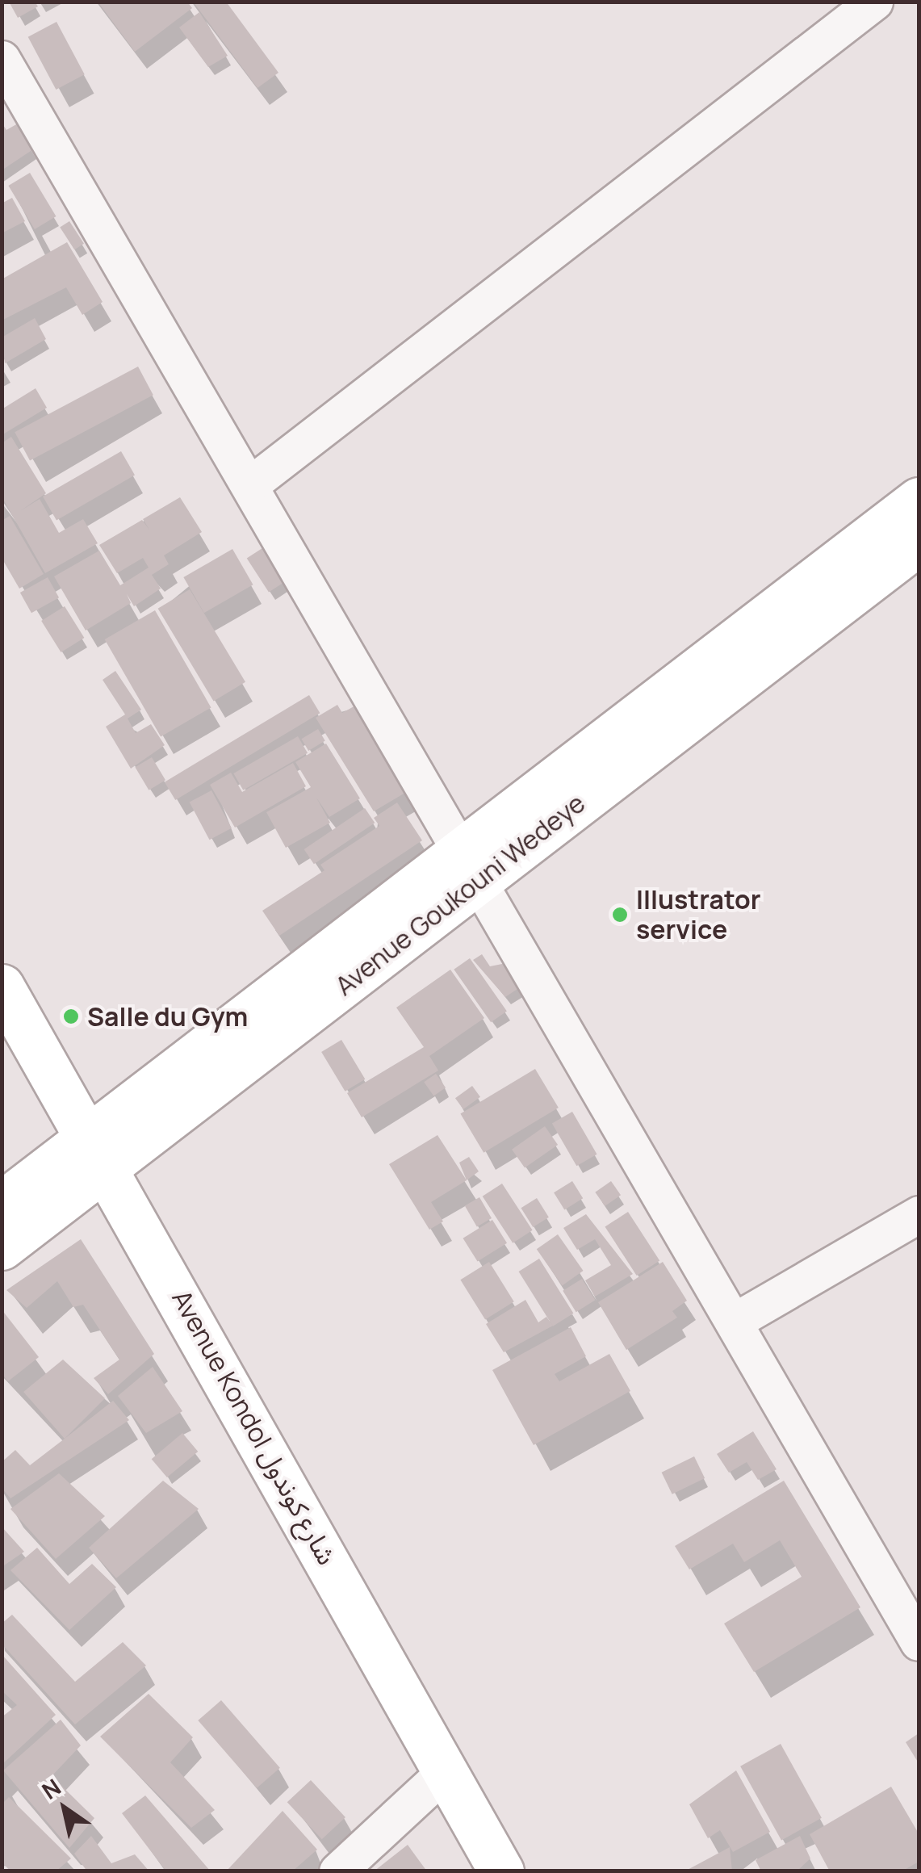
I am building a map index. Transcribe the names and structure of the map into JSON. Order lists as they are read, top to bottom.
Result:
{
  "streets": {
    "street": ["Avenue Goukouni Wedeye", "Avenue Kondol شارع كوندول"]
  },
  "crossings": [
    ["Avenue Goukouni Wedeye", "Avenue Kondol شارع كوندول"]
  ],
  "places": ["Illustrator service", "Salle du Gym"],
  "north": "top left"
}
